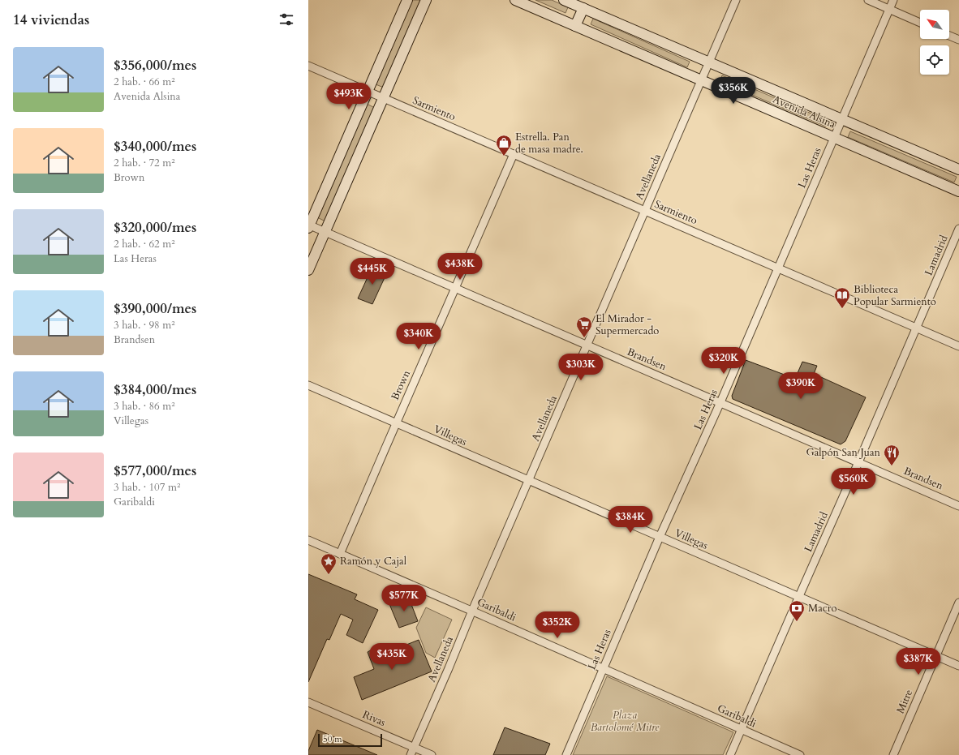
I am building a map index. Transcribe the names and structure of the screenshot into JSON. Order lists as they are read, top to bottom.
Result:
{
  "streets": {
    "main road": ["Avenida Alsina"],
    "street": [
      "Sarmiento",
      "Las Heras",
      "Avellaneda",
      "Lamadrid",
      "Brandsen",
      "Brown",
      "Villegas",
      "Garibaldi",
      "Mitre",
      "Rivas"
    ]
  },
  "crossings": [
    ["Sarmiento", "Las Heras"],
    ["Sarmiento", "Avellaneda"],
    ["Sarmiento", "Lamadrid"],
    ["Sarmiento", "Brown"],
    ["Avenida Alsina", "Las Heras"],
    ["Avenida Alsina", "Avellaneda"],
    ["Las Heras", "Brandsen"],
    ["Las Heras", "Villegas"],
    ["Las Heras", "Garibaldi"],
    ["Avellaneda", "Brandsen"],
    ["Avellaneda", "Villegas"],
    ["Avellaneda", "Garibaldi"],
    ["Avellaneda", "Rivas"],
    ["Lamadrid", "Brandsen"],
    ["Lamadrid", "Villegas"],
    ["Lamadrid", "Garibaldi"],
    ["Brandsen", "Brown"],
    ["Brown", "Villegas"],
    ["Brown", "Garibaldi"],
    ["Villegas", "Mitre"]
  ],
  "parks": ["Plaza Bartolomé Mitre"],
  "places": {
    "shop": ["Estrella. Pan de masa madre."],
    "library": ["Biblioteca Popular Sarmiento"],
    "supermarket": ["El Mirador - Supermercado"],
    "restaurant": ["Galpón San Juan"],
    "place": ["Ramón y Cajal"],
    "bank": ["Macro"]
  },
  "scale_bar": "50 m",
  "north": "top left",
  "page": {
    "heading": "14 viviendas",
    "list": [
      {
        "name": "$356,000/mes",
        "note": "2 hab. · 66 m² · Avenida Alsina"
      },
      {
        "name": "$340,000/mes",
        "note": "2 hab. · 72 m² · Brown"
      },
      {
        "name": "$320,000/mes",
        "note": "2 hab. · 62 m² · Las Heras"
      },
      {
        "name": "$390,000/mes",
        "note": "3 hab. · 98 m² · Brandsen"
      },
      {
        "name": "$384,000/mes",
        "note": "3 hab. · 86 m² · Villegas"
      },
      {
        "name": "$577,000/mes",
        "note": "3 hab. · 107 m² · Garibaldi"
      }
    ],
    "price": [
      "$356K",
      "$493K",
      "$438K",
      "$445K",
      "$340K",
      "$320K",
      "$303K",
      "$390K",
      "$560K",
      "$384K",
      "$577K",
      "$352K",
      "$435K",
      "$387K"
    ],
    "scale": "50 m"
  }
}
